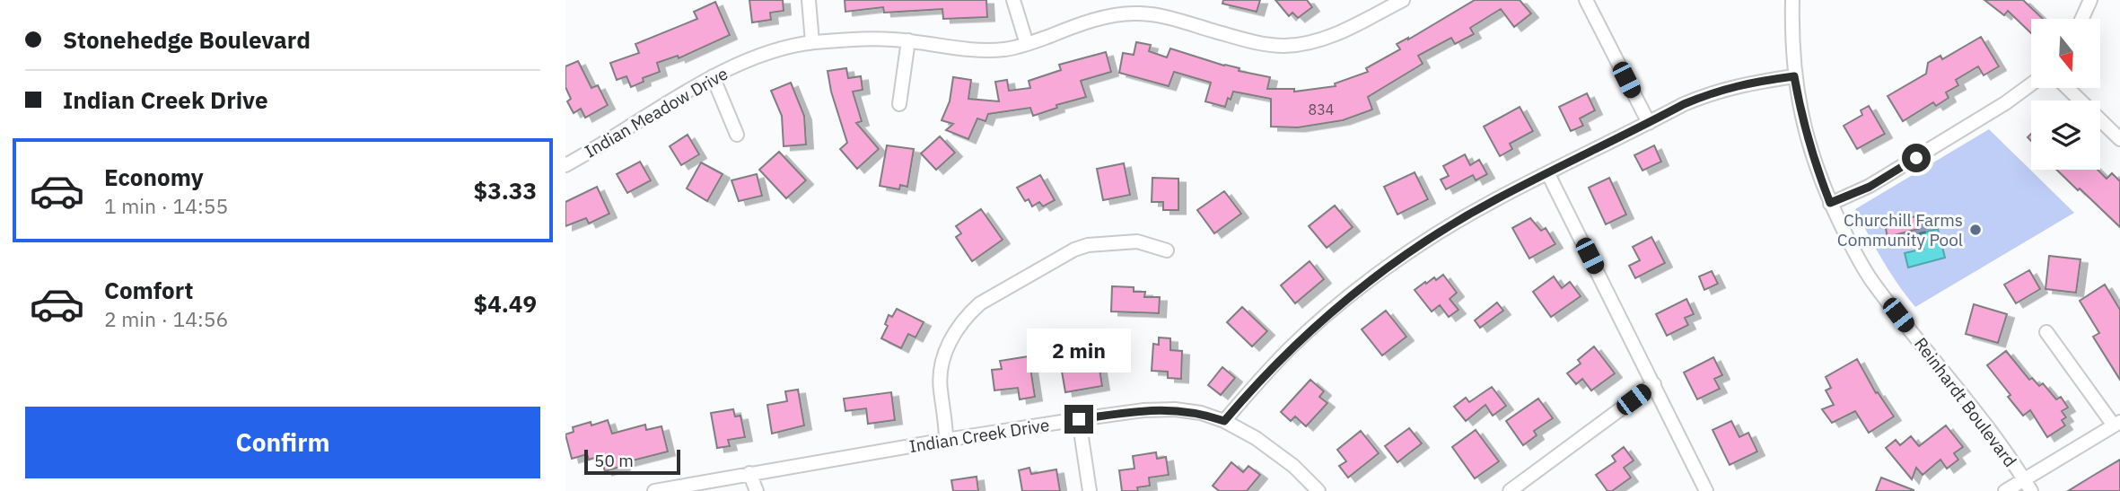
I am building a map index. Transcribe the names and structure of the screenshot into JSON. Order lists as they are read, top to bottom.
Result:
{
  "streets": {
    "street": ["Indian Meadow Drive", "Reinhardt Boulevard", "Indian Creek Drive"]
  },
  "places": ["Churchill Farms Community Pool"],
  "house_numbers": ["834"],
  "scale_bar": "50 m",
  "north": "bottom",
  "page": {
    "banner": ["Stonehedge Boulevard", "Indian Creek Drive"],
    "list": [
      {
        "name": "Economy",
        "note": "1 min · 14:55",
        "value": "$3.33"
      },
      {
        "name": "Comfort",
        "note": "2 min · 14:56",
        "value": "$4.49"
      }
    ],
    "bubble": "2 min",
    "buttons": "Confirm",
    "scale": "50 m"
  }
}
